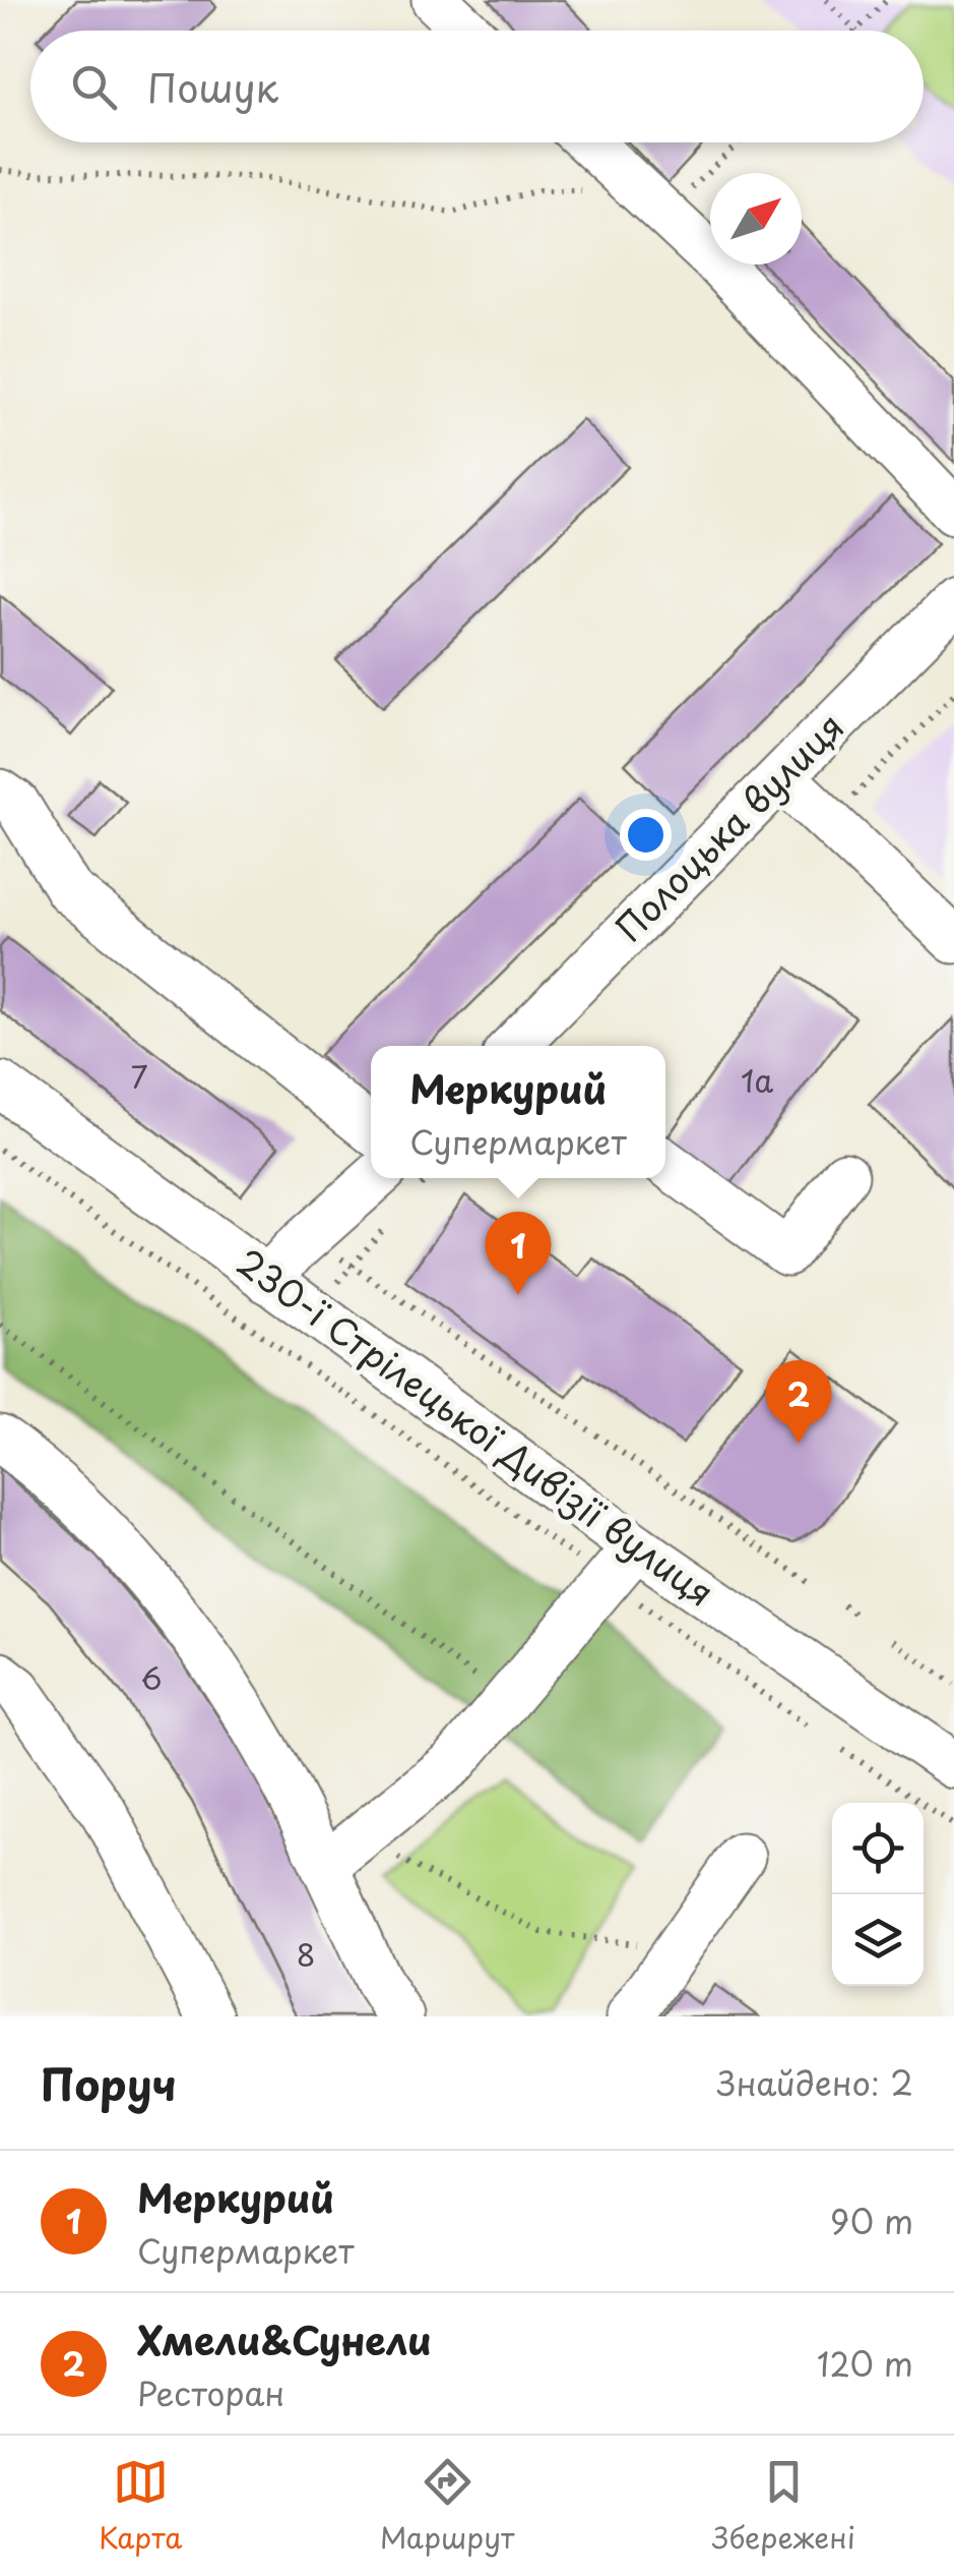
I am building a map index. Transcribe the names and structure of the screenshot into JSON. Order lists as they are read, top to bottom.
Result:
{
  "streets": {
    "street": ["Полоцька вулиця", "230-ї Стрілецької Дивізії вулиця"]
  },
  "house_numbers": [
    "7",
    "1а",
    "6",
    "8"
  ],
  "north": "top right",
  "page": {
    "search": "Пошук",
    "popup": ["Меркурий", "Супермаркет"],
    "pins": ["1", "2"],
    "heading": ["Поруч", "Знайдено: 2"],
    "list": [
      {
        "mark": "1",
        "name": "Меркурий",
        "note": "Супермаркет",
        "value": "90 m"
      },
      {
        "mark": "2",
        "name": "Хмели&Сунели",
        "note": "Ресторан",
        "value": "120 m"
      }
    ],
    "nav": ["Карта", "Маршрут", "Збережені"]
  }
}
